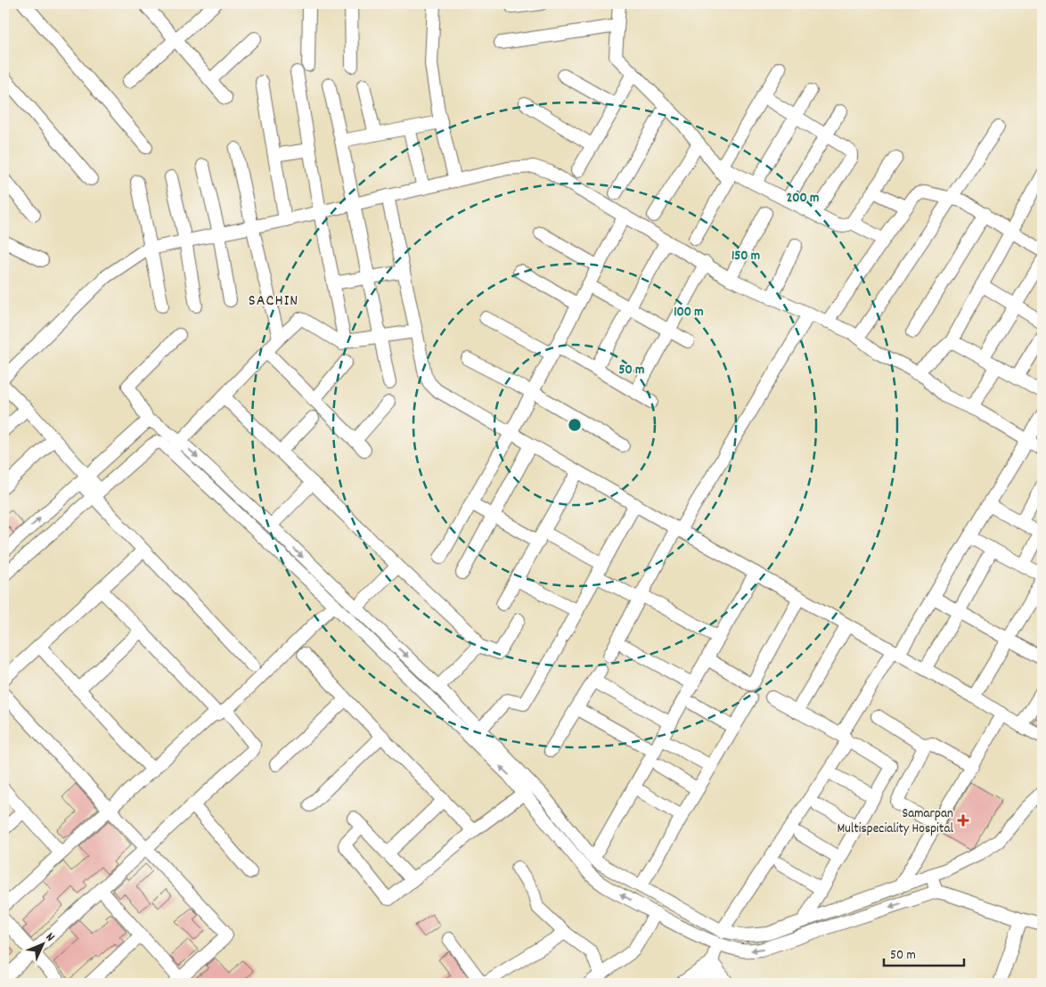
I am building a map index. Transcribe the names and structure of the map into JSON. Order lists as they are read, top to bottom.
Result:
{
  "districts": ["SACHIN"],
  "places": {
    "health": ["Samarpan Multispeciality Hospital"]
  },
  "scale_bar": "50 m",
  "north": "top right",
  "rings": [
    "200 m",
    "150 m",
    "100 m",
    "50 m"
  ]
}
